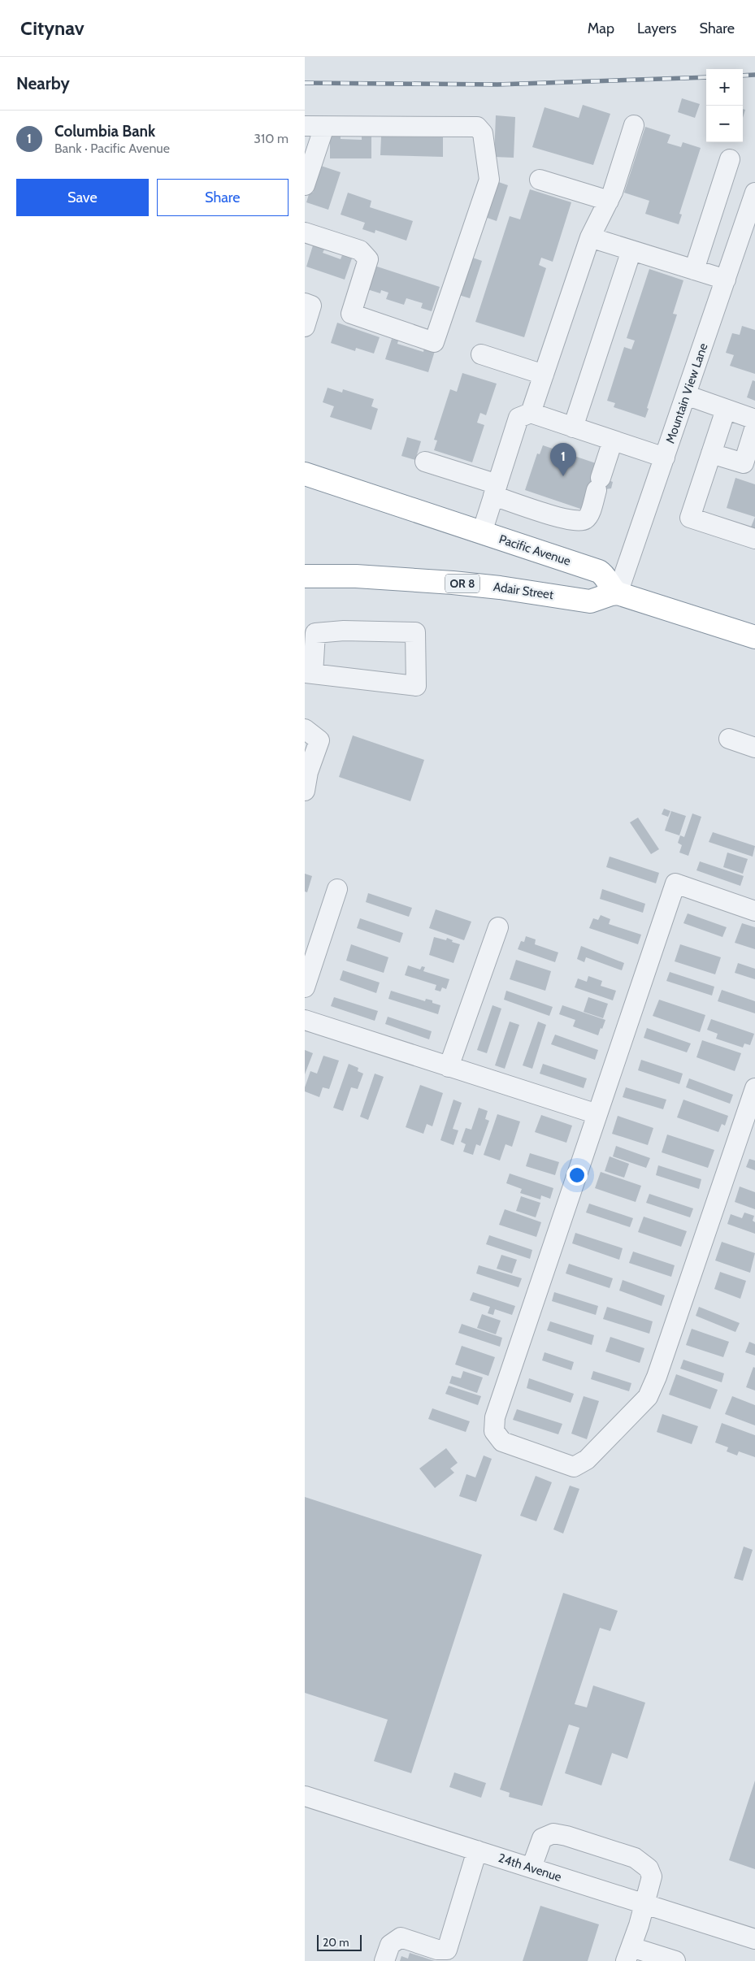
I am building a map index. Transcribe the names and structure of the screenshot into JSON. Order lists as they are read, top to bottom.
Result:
{
  "streets": {
    "highway": ["Pacific Avenue", "OR 8", "Adair Street"],
    "street": ["Mountain View Lane", "24th Avenue"]
  },
  "crossings": [
    ["Mountain View Lane", "Pacific Avenue"],
    ["Mountain View Lane", "Adair Street"],
    ["Pacific Avenue", "Adair Street"]
  ],
  "scale_bar": "20 m",
  "page": {
    "header": "Citynav",
    "nav": ["Map", "Layers", "Share"],
    "heading": "Nearby",
    "map_buttons": ["+", "−"],
    "list": [
      {
        "mark": "1",
        "name": "Columbia Bank",
        "note": "Bank · Pacific Avenue",
        "value": "310 m"
      }
    ],
    "buttons": ["Save", "Share"],
    "pins": "1",
    "scale": "20 m"
  }
}
